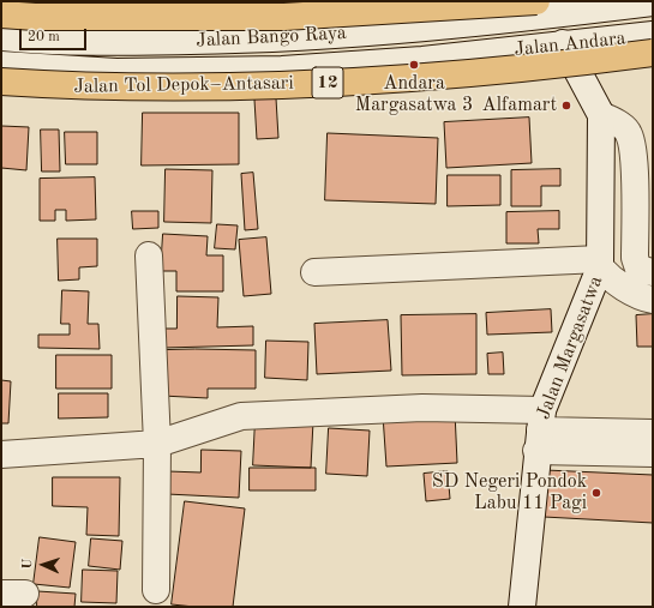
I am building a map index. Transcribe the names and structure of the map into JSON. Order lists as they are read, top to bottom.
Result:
{
  "streets": {
    "highway": ["12", "Jalan Tol Depok–Antasari"],
    "street": ["Jalan Bango Raya", "Jalan Andara", "Jalan Margasatwa"]
  },
  "crossings": [
    ["Jalan Bango Raya", "Jalan Andara"],
    ["Jalan Andara", "Jalan Margasatwa"]
  ],
  "places": ["Andara Margasatwa 3", "Alfamart", "SD Negeri Pondok Labu 11 Pagi"],
  "scale_bar": "20 m",
  "north": "left"
}
